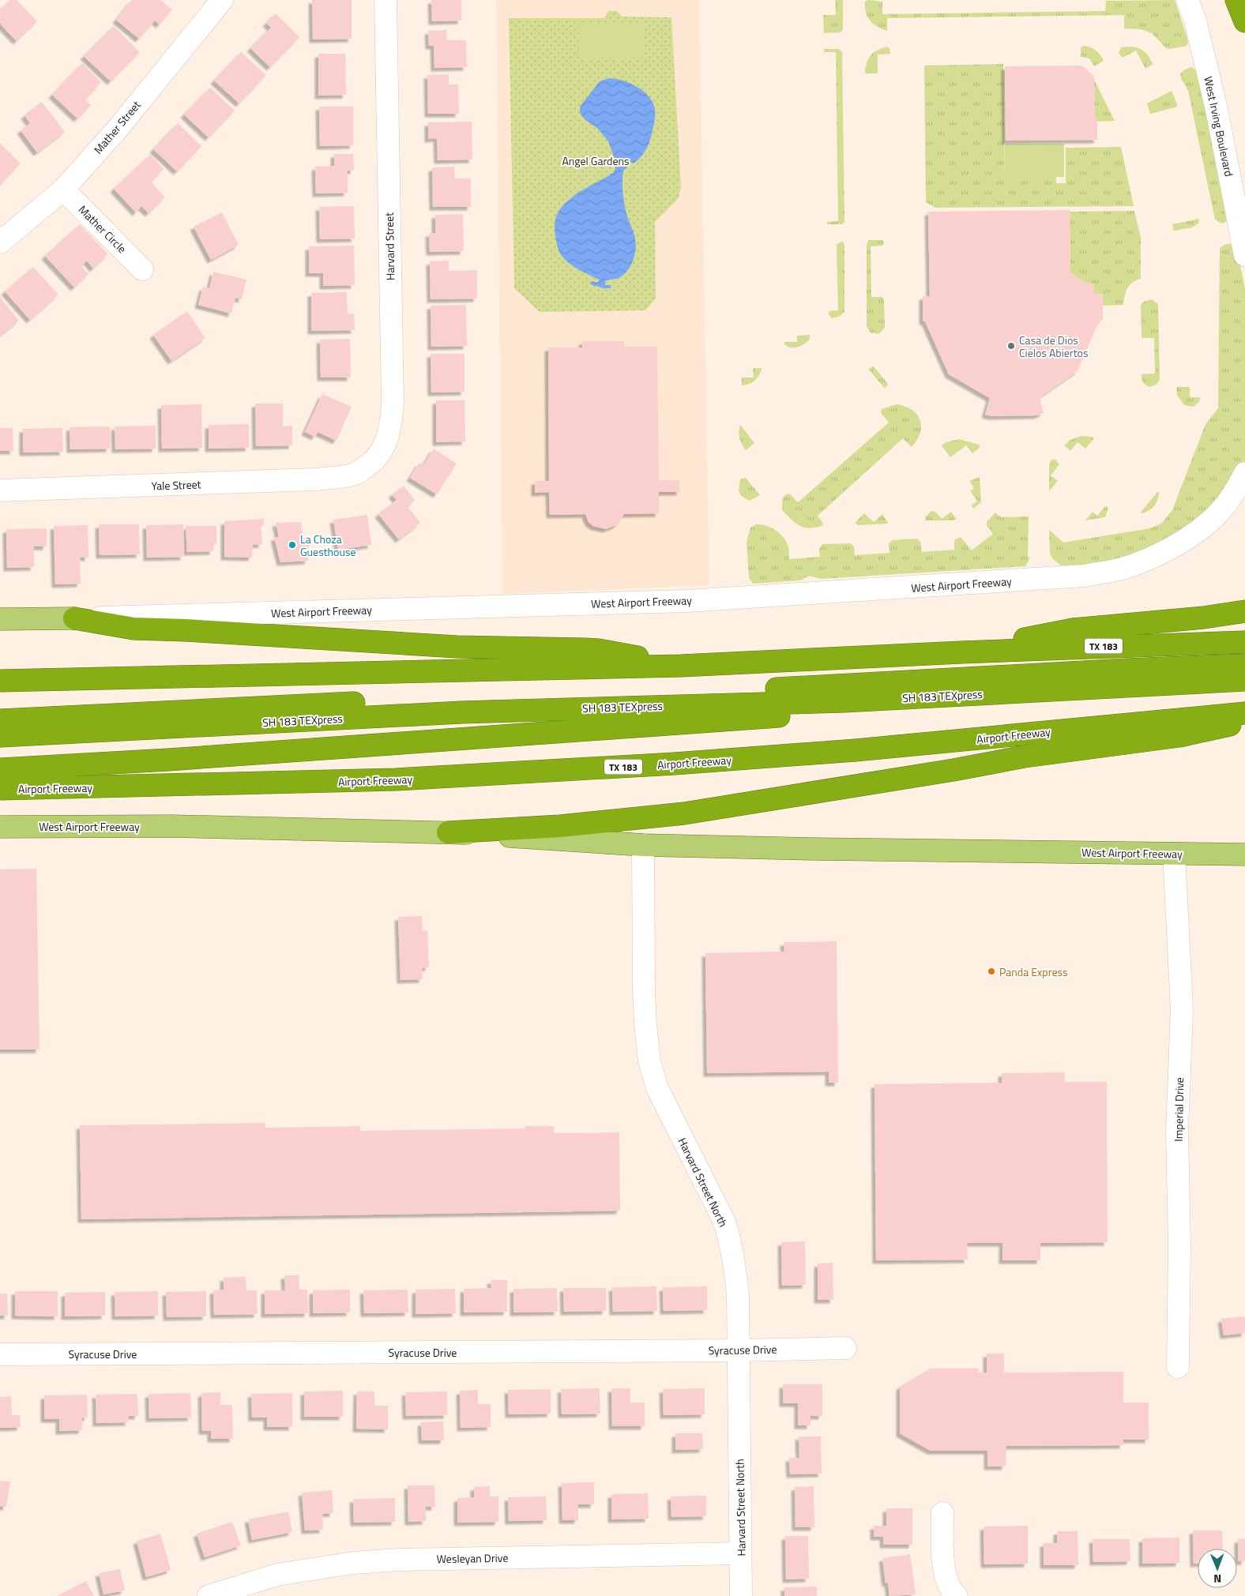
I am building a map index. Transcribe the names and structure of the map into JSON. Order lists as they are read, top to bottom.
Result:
{
  "streets": {
    "highway": ["TX 183", "SH 183 TEXpress", "Airport Freeway"],
    "main road": ["West Airport Freeway"],
    "street": [
      "West Irving Boulevard",
      "Mather Street",
      "Mather Circle",
      "Harvard Street",
      "Yale Street",
      "Imperial Drive",
      "Harvard Street North",
      "Syracuse Drive",
      "Wesleyan Drive"
    ]
  },
  "crossings": [
    ["Mather Street", "Mather Circle"],
    ["Harvard Street", "Yale Street"],
    ["West Airport Freeway", "Imperial Drive"],
    ["West Airport Freeway", "Harvard Street North"],
    ["Harvard Street North", "Syracuse Drive"],
    ["Harvard Street North", "Wesleyan Drive"]
  ],
  "parks": ["Angel Gardens"],
  "places": ["Casa de Dios Cielos Abiertos", "La Choza Guesthouse", "Panda Express"],
  "north": "bottom"
}
